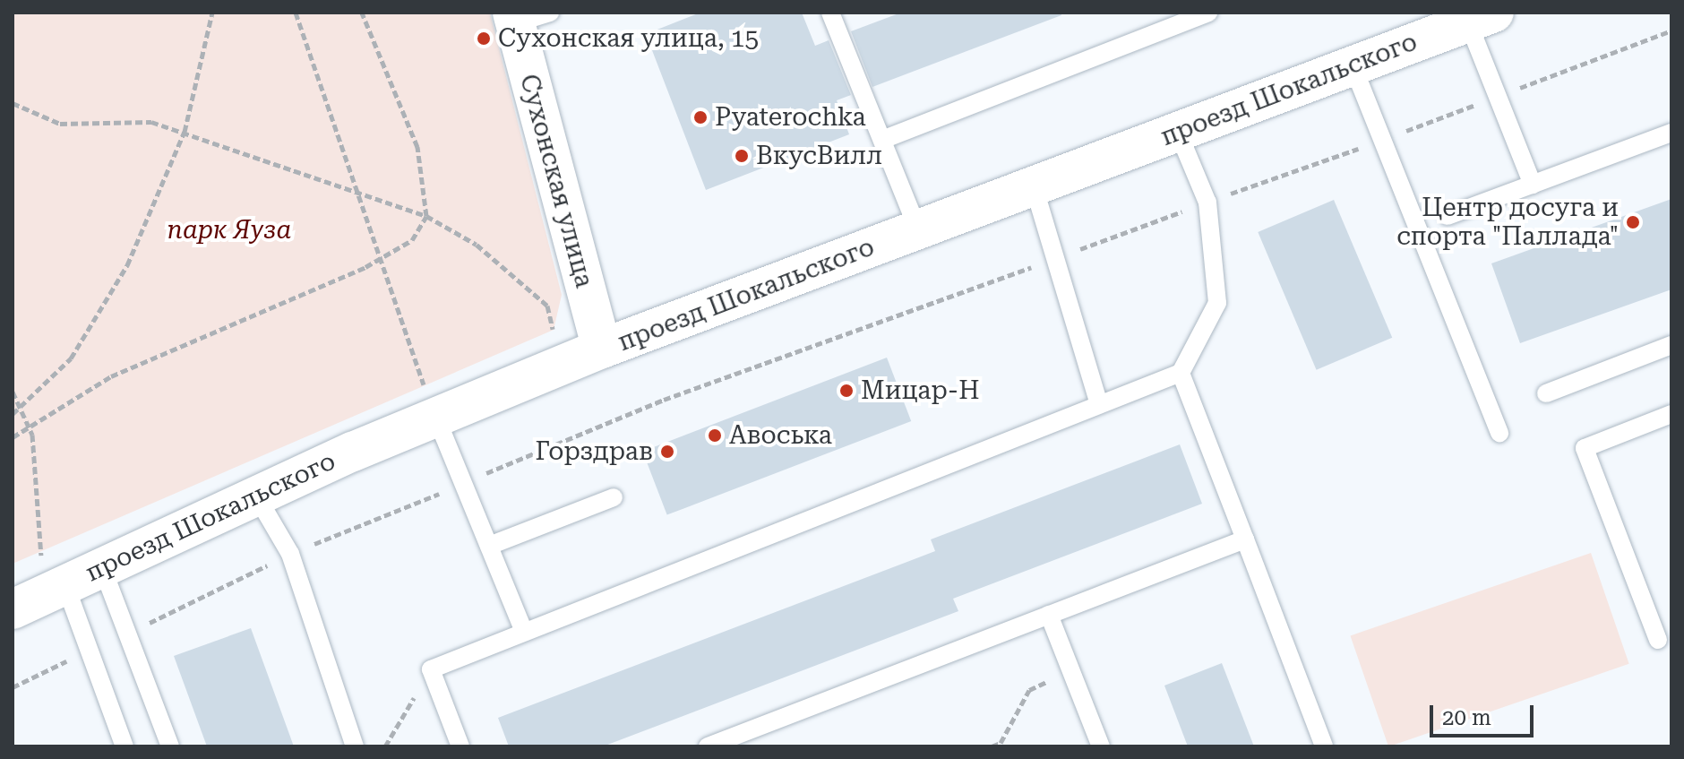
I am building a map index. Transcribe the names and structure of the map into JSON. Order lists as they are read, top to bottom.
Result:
{
  "streets": {
    "street": ["проезд Шокальского", "Сухонская улица"]
  },
  "crossings": [
    ["проезд Шокальского", "Сухонская улица"]
  ],
  "parks": ["парк Яуза"],
  "places": [
    "Сухонская улица, 15",
    "Pyaterochka",
    "ВкусВилл",
    "Центр досуга и спорта \"Паллада\"",
    "Мицар-Н",
    "Авоська",
    "Горздрав"
  ],
  "scale_bar": "20 m"
}
